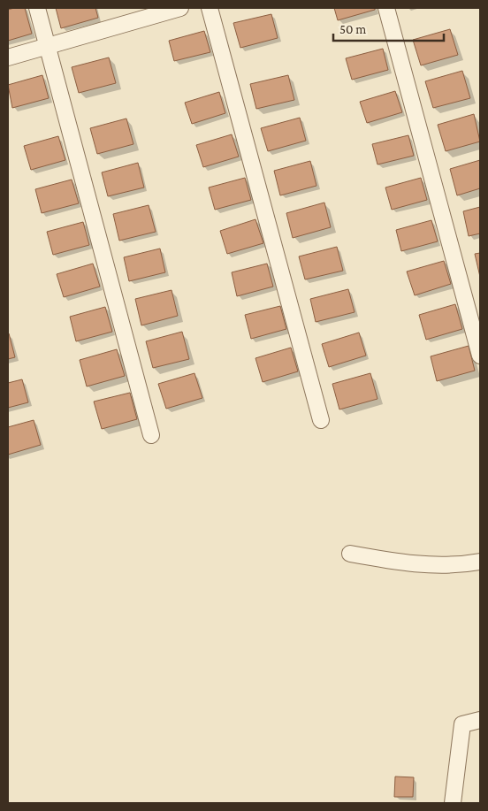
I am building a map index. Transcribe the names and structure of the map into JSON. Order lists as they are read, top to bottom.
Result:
{
  "scale_bar": "50 m"
}
